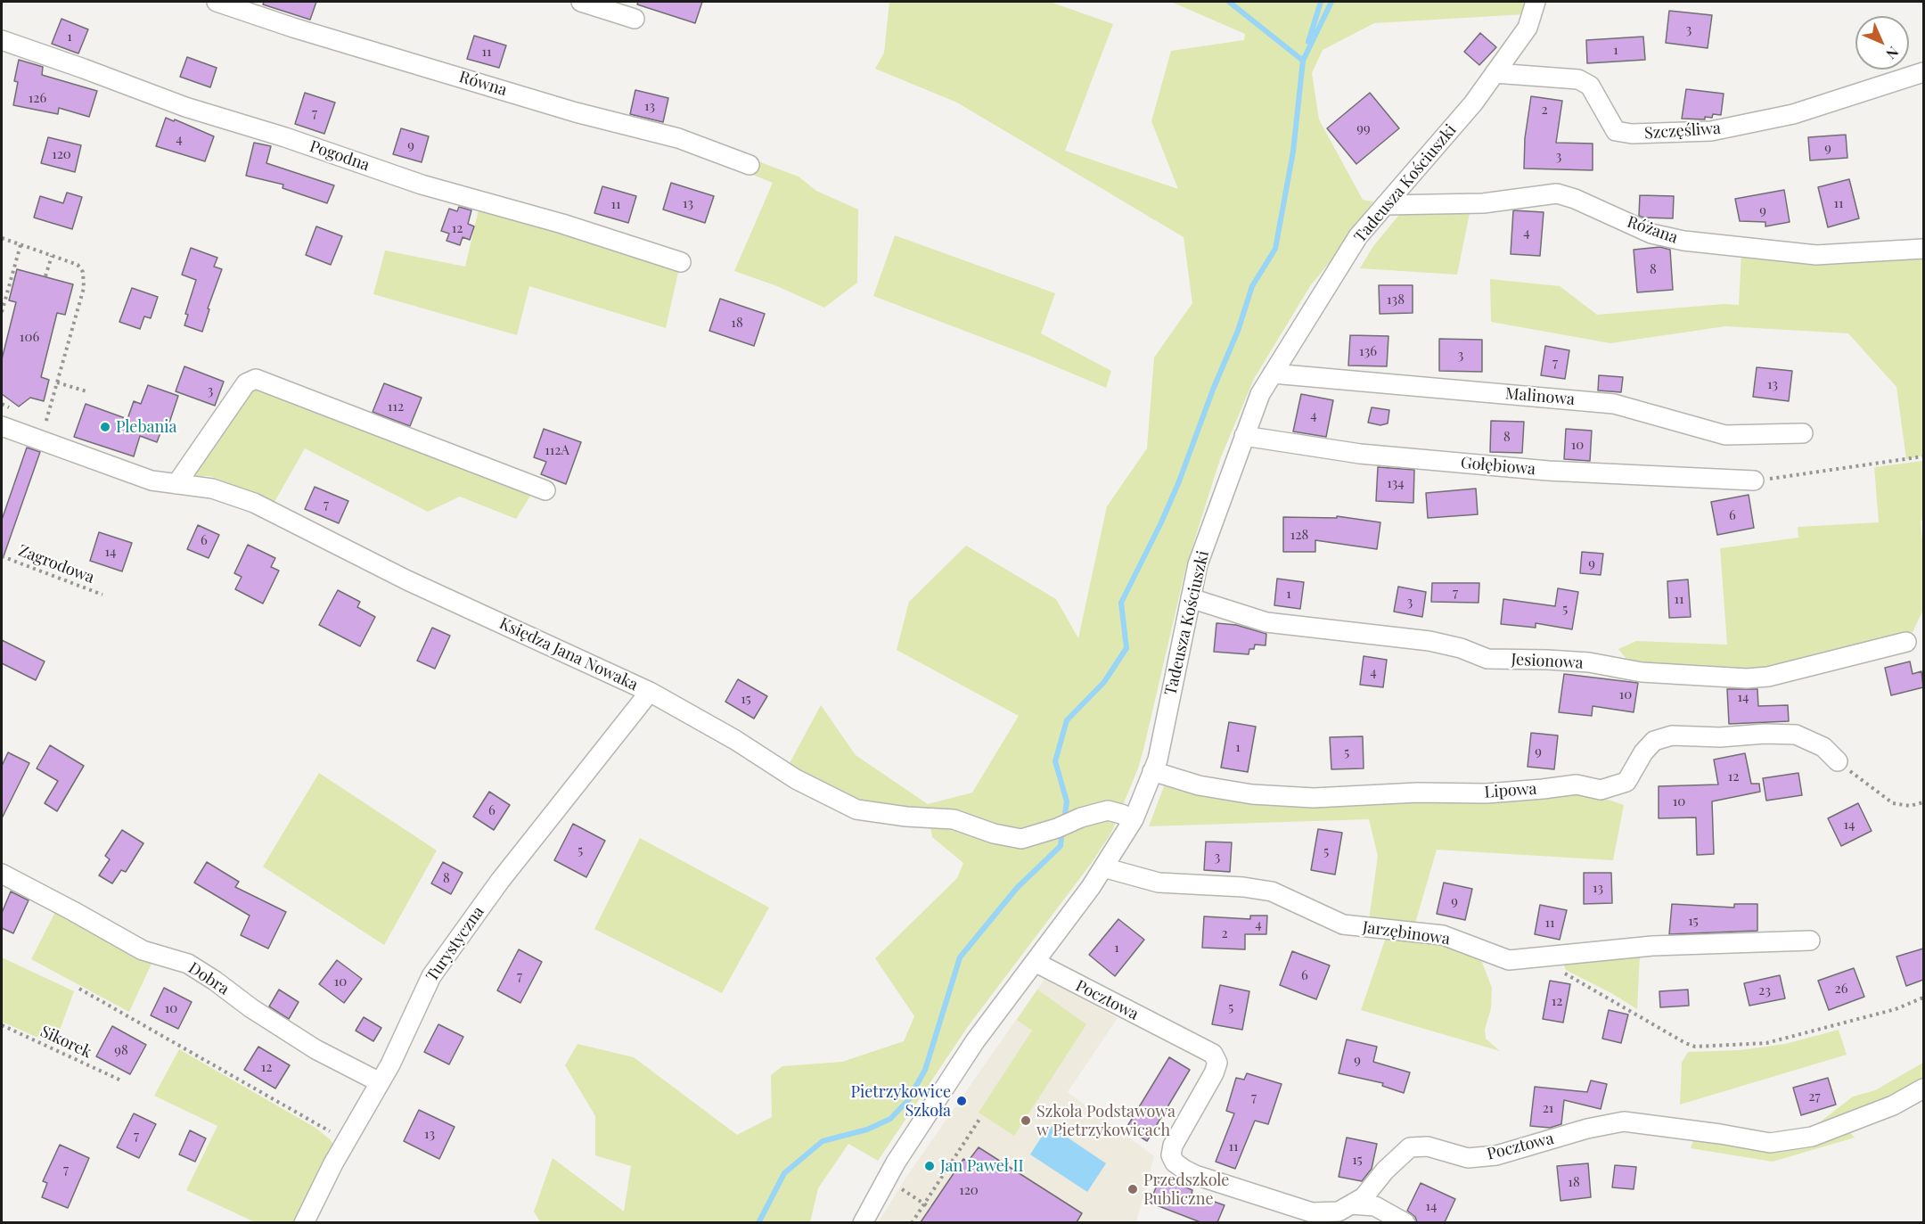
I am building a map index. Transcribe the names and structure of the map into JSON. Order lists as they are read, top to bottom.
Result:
{
  "streets": {
    "street": [
      "Równa",
      "Szczęśliwa",
      "Pogodna",
      "Tadeusza Kościuszki",
      "Różana",
      "Malinowa",
      "Gołębiowa",
      "Księdza Jana Nowaka",
      "Jesionowa",
      "Lipowa",
      "Jarzębinowa",
      "Turystyczna",
      "Dobra",
      "Pocztowa"
    ],
    "path": ["Zagrodowa", "Sikorek"]
  },
  "crossings": [
    ["Szczęśliwa", "Tadeusza Kościuszki"],
    ["Tadeusza Kościuszki", "Różana"],
    ["Tadeusza Kościuszki", "Malinowa"],
    ["Tadeusza Kościuszki", "Gołębiowa"],
    ["Tadeusza Kościuszki", "Księdza Jana Nowaka"],
    ["Tadeusza Kościuszki", "Jesionowa"],
    ["Tadeusza Kościuszki", "Lipowa"],
    ["Tadeusza Kościuszki", "Jarzębinowa"],
    ["Tadeusza Kościuszki", "Pocztowa"],
    ["Księdza Jana Nowaka", "Turystyczna"],
    ["Turystyczna", "Dobra"]
  ],
  "places": [
    "Plebania",
    "Pietrzykowice Szkoła",
    "Szkoła Podstawowa w Pietrzykowicach",
    "Jan Paweł II",
    "Przedszkole Publiczne"
  ],
  "house_numbers": [
    "3",
    "1",
    "1",
    "11",
    "126",
    "13",
    "2",
    "7",
    "99",
    "4",
    "9",
    "9",
    "120",
    "3",
    "13",
    "11",
    "11",
    "9",
    "12",
    "4",
    "8",
    "138",
    "18",
    "106",
    "136",
    "3",
    "7",
    "13",
    "3",
    "112",
    "4",
    "8",
    "10",
    "112A",
    "134",
    "7",
    "6",
    "128",
    "6",
    "14",
    "9",
    "7",
    "1",
    "11",
    "3",
    "5",
    "4",
    "10",
    "14",
    "15",
    "1",
    "9",
    "5",
    "12",
    "10",
    "6",
    "14",
    "5",
    "5",
    "3",
    "8",
    "13",
    "9",
    "15",
    "11",
    "4",
    "2",
    "1",
    "6",
    "7",
    "10",
    "26",
    "23",
    "12",
    "5",
    "10",
    "98",
    "9",
    "12",
    "27",
    "7",
    "21",
    "13",
    "7",
    "11",
    "15",
    "7",
    "18",
    "120",
    "14"
  ],
  "north": "bottom right"
}
